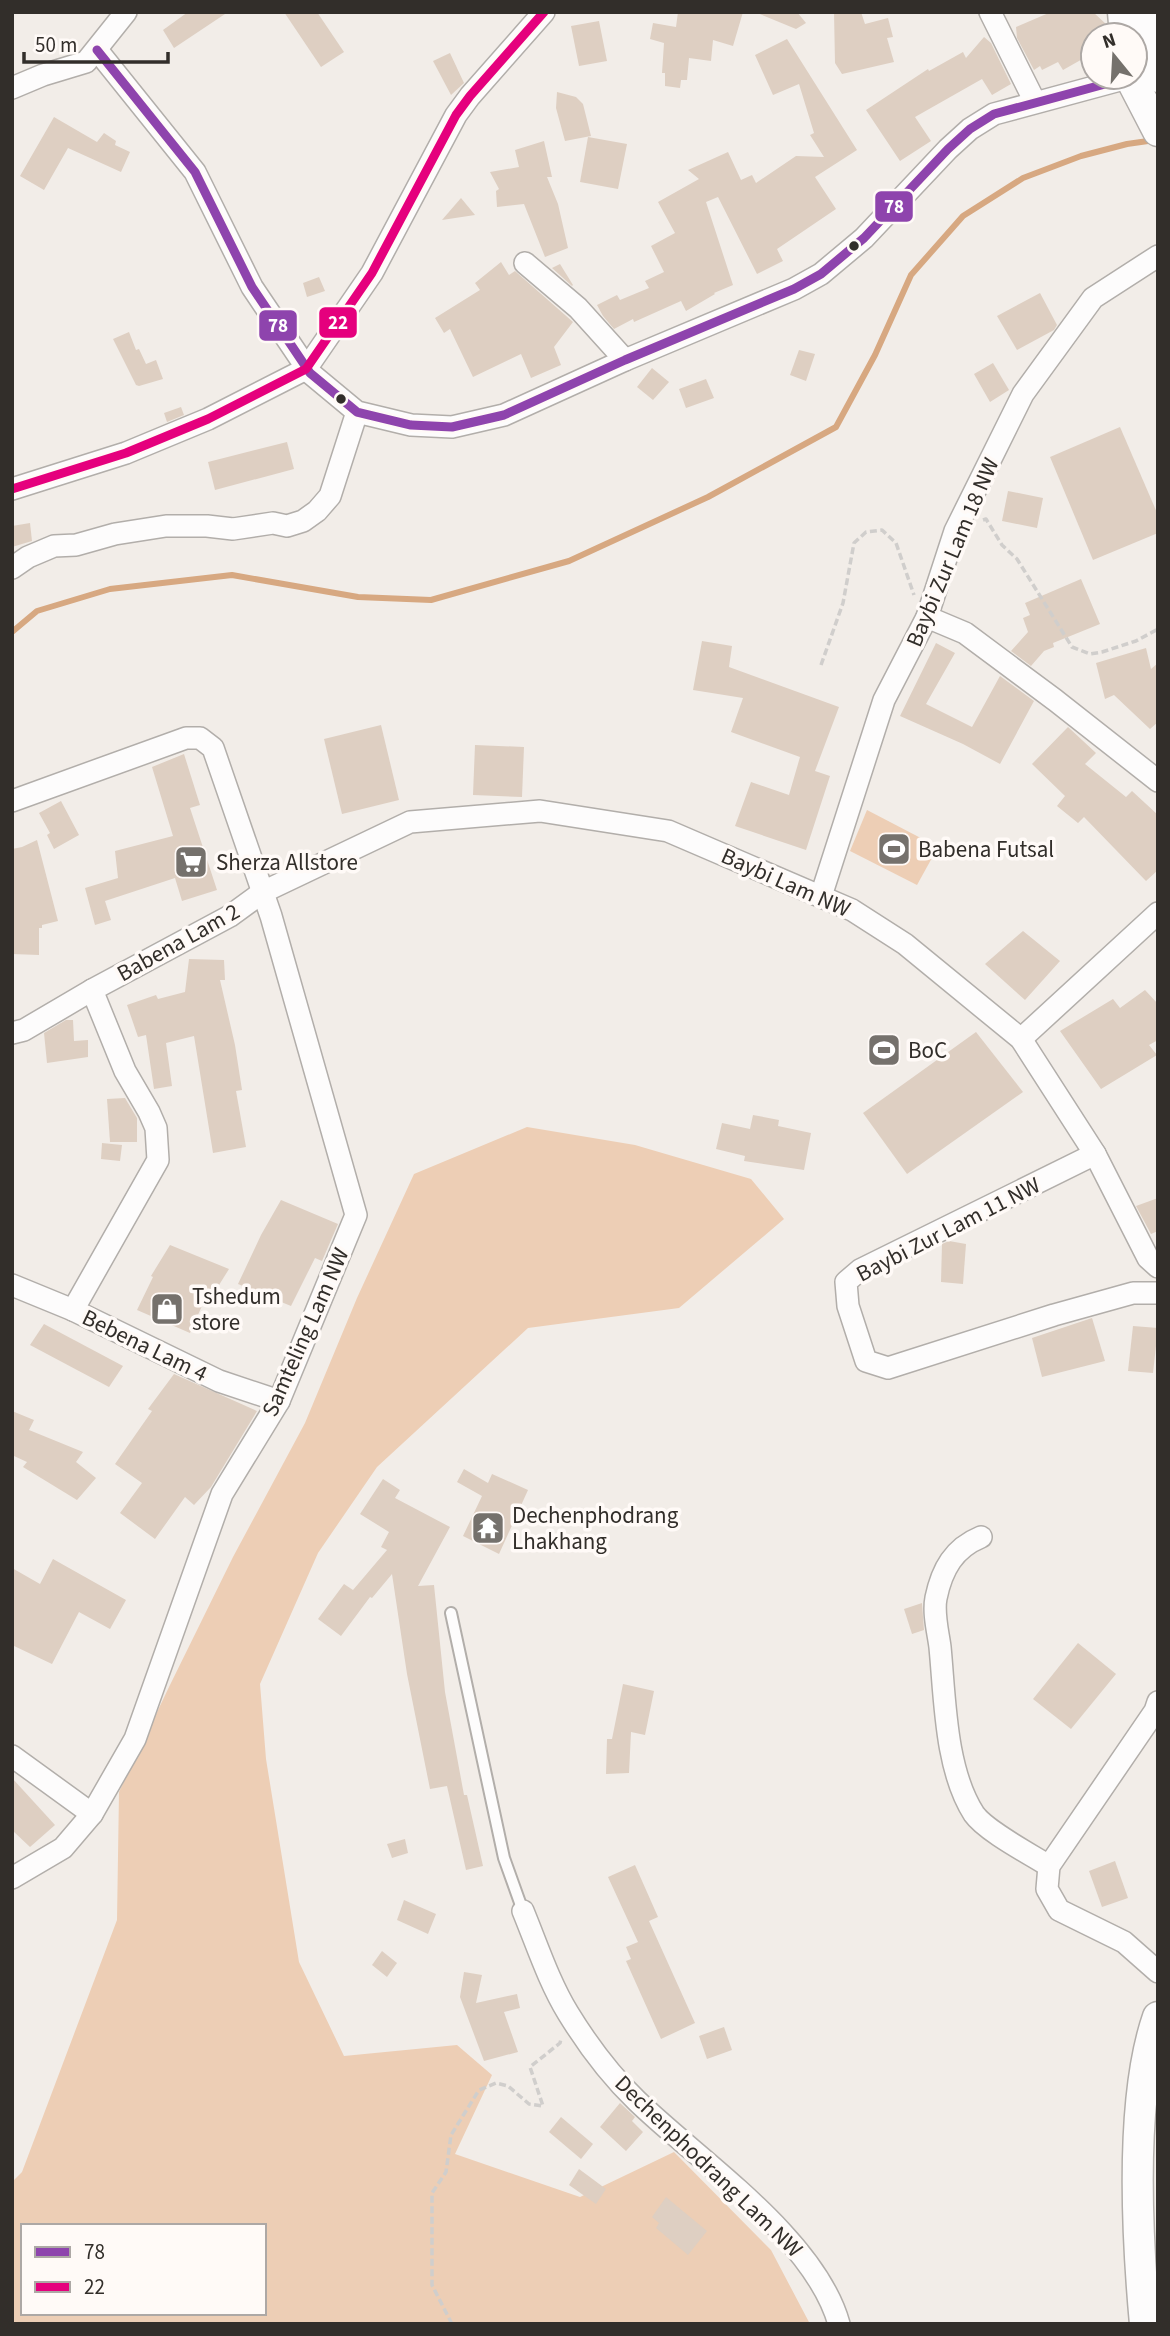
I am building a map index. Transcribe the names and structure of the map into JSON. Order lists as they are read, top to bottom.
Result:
{
  "streets": {
    "street": [
      "Baybi Zur Lam 18 NW",
      "Baybi Lam NW",
      "Babena Lam 2",
      "Baybi Zur Lam 11 NW",
      "Samteling Lam NW",
      "Bebena Lam 4",
      "Dechenphodrang Lam NW"
    ]
  },
  "crossings": [
    ["Baybi Zur Lam 18 NW", "Baybi Lam NW"],
    ["Baybi Lam NW", "Babena Lam 2"],
    ["Baybi Lam NW", "Baybi Zur Lam 11 NW"],
    ["Baybi Lam NW", "Samteling Lam NW"],
    ["Babena Lam 2", "Samteling Lam NW"],
    ["Samteling Lam NW", "Bebena Lam 4"]
  ],
  "places": {
    "sports": ["Babena Futsal", "BoC"],
    "supermarket": ["Sherza Allstore"],
    "shop": ["Tshedum store"],
    "temple": ["Dechenphodrang Lhakhang"]
  },
  "lines": ["transit line 22", "transit line 78"],
  "legend": ["78", "22"],
  "scale_bar": "50 m",
  "north": "top"
}
